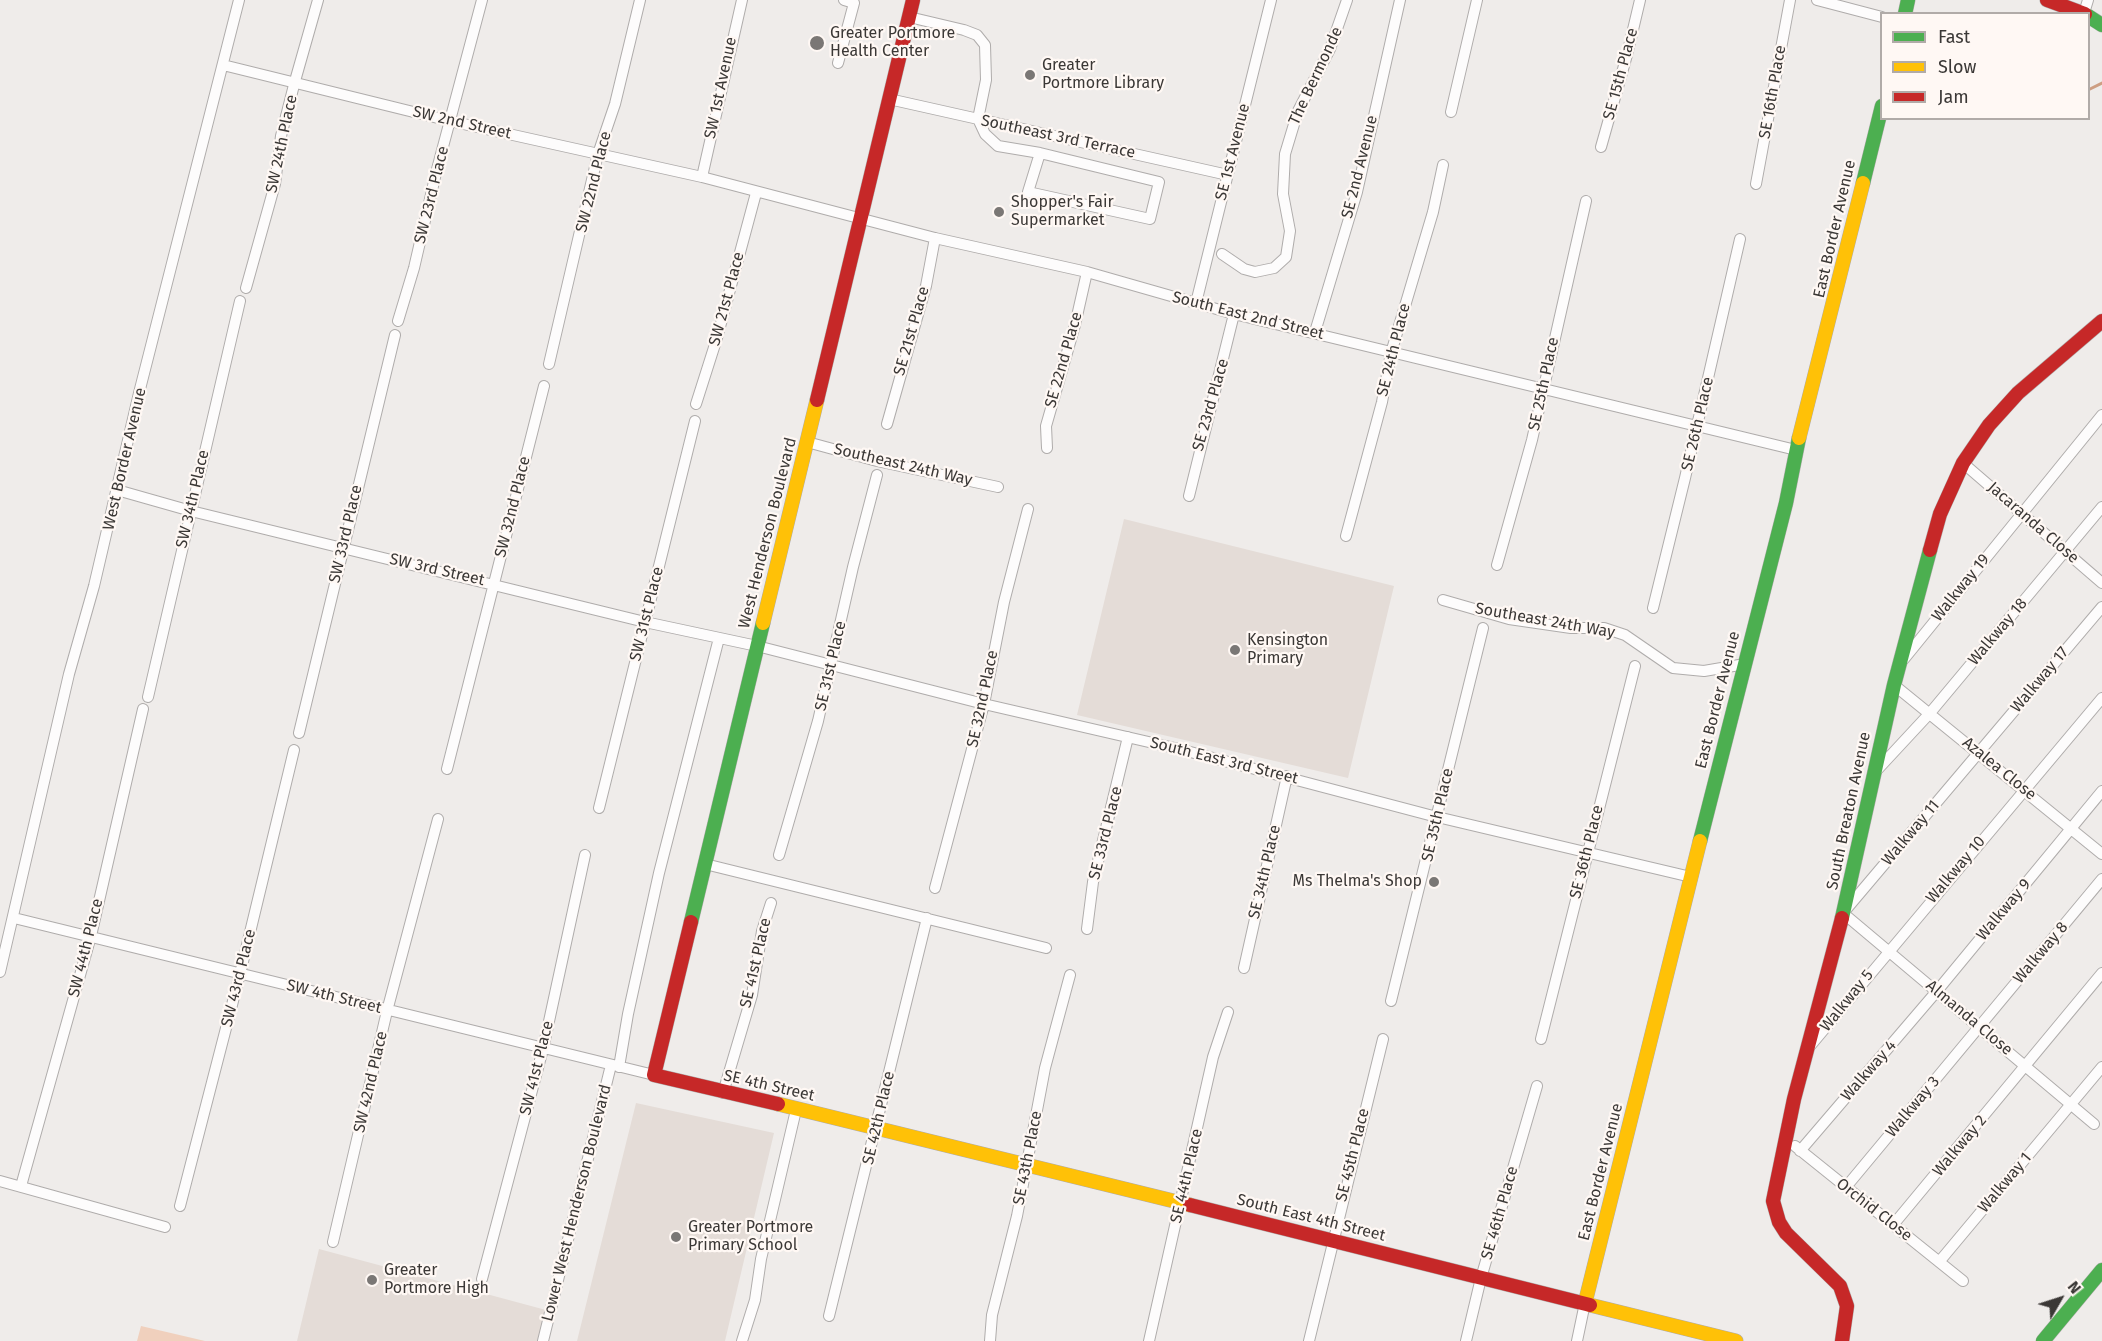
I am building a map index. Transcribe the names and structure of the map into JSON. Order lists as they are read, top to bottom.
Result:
{
  "streets": {
    "street": [
      "SE 15th Place",
      "The Bermonde",
      "SW 1st Avenue",
      "SE 16th Place",
      "SW 2nd Street",
      "Southeast 3rd Terrace",
      "SW 24th Place",
      "SE 1st Avenue",
      "SE 2nd Avenue",
      "SW 22nd Place",
      "SW 23rd Place",
      "East Border Avenue",
      "SW 21st Place",
      "South East 2nd Street",
      "SE 21st Place",
      "SE 24th Place",
      "SE 22nd Place",
      "SE 25th Place",
      "SE 23rd Place",
      "SE 26th Place",
      "West Border Avenue",
      "Southeast 24th Way",
      "SW 34th Place",
      "SW 32nd Place",
      "Jacaranda Close",
      "West Henderson Boulevard",
      "SW 33rd Place",
      "SW 3rd Street",
      "Walkway 19",
      "SW 31st Place",
      "Walkway 18",
      "SE 31st Place",
      "Walkway 17",
      "SE 32nd Place",
      "South East 3rd Street",
      "Azalea Close",
      "South Breaton Avenue",
      "SE 35th Place",
      "SE 33rd Place",
      "Walkway 11",
      "SE 36th Place",
      "Walkway 10",
      "SE 34th Place",
      "Walkway 9",
      "SW 44th Place",
      "Walkway 8",
      "SE 41st Place",
      "SW 43rd Place",
      "SW 4th Street",
      "Walkway 5",
      "Almanda Close",
      "SW 41st Place",
      "Walkway 4",
      "SW 42nd Place",
      "SE 4th Street",
      "Walkway 3",
      "SE 42th Place",
      "Walkway 2",
      "SE 45th Place",
      "SE 43th Place",
      "SE 44th Place",
      "Walkway 1",
      "Lower West Henderson Boulevard",
      "Orchid Close",
      "SE 46th Place",
      "South East 4th Street"
    ]
  },
  "crossings": [
    ["SW 1st Avenue", "SW 2nd Street"],
    ["SW 1st Avenue", "South East 2nd Street"],
    ["SW 2nd Street", "SW 24th Place"],
    ["SW 2nd Street", "SW 22nd Place"],
    ["SW 2nd Street", "SW 23rd Place"],
    ["SW 2nd Street", "South East 2nd Street"],
    ["SW 2nd Street", "West Border Avenue"],
    ["Southeast 3rd Terrace", "SE 1st Avenue"],
    ["Southeast 3rd Terrace", "West Henderson Boulevard"],
    ["SE 1st Avenue", "South East 2nd Street"],
    ["SE 2nd Avenue", "South East 2nd Street"],
    ["East Border Avenue", "South East 2nd Street"],
    ["East Border Avenue", "Southeast 24th Way"],
    ["East Border Avenue", "South East 3rd Street"],
    ["East Border Avenue", "South East 4th Street"],
    ["SW 21st Place", "South East 2nd Street"],
    ["South East 2nd Street", "SE 21st Place"],
    ["South East 2nd Street", "SE 24th Place"],
    ["South East 2nd Street", "SE 22nd Place"],
    ["South East 2nd Street", "SE 25th Place"],
    ["South East 2nd Street", "SE 23rd Place"],
    ["South East 2nd Street", "SE 26th Place"],
    ["South East 2nd Street", "West Henderson Boulevard"],
    ["West Border Avenue", "SW 3rd Street"],
    ["West Border Avenue", "SW 4th Street"],
    ["Southeast 24th Way", "West Henderson Boulevard"],
    ["SW 34th Place", "SW 3rd Street"],
    ["SW 32nd Place", "SW 3rd Street"],
    ["Jacaranda Close", "Walkway 19"],
    ["Jacaranda Close", "Walkway 18"],
    ["Jacaranda Close", "South Breaton Avenue"],
    ["West Henderson Boulevard", "SW 3rd Street"],
    ["West Henderson Boulevard", "South East 3rd Street"],
    ["West Henderson Boulevard", "SW 4th Street"],
    ["West Henderson Boulevard", "SE 4th Street"],
    ["SW 33rd Place", "SW 3rd Street"],
    ["SW 3rd Street", "SW 31st Place"],
    ["SW 3rd Street", "South East 3rd Street"],
    ["SW 3rd Street", "Lower West Henderson Boulevard"],
    ["Walkway 19", "South Breaton Avenue"],
    ["Walkway 18", "Azalea Close"],
    ["Walkway 18", "South Breaton Avenue"],
    ["SE 31st Place", "South East 3rd Street"],
    ["Walkway 17", "Azalea Close"],
    ["Walkway 17", "Walkway 11"],
    ["SE 32nd Place", "South East 3rd Street"],
    ["South East 3rd Street", "SE 35th Place"],
    ["South East 3rd Street", "SE 33rd Place"],
    ["South East 3rd Street", "SE 36th Place"],
    ["South East 3rd Street", "SE 34th Place"],
    ["Azalea Close", "South Breaton Avenue"],
    ["Azalea Close", "Walkway 11"],
    ["Azalea Close", "Walkway 10"],
    ["Azalea Close", "Walkway 9"],
    ["South Breaton Avenue", "Walkway 11"],
    ["South Breaton Avenue", "Walkway 5"],
    ["South Breaton Avenue", "Almanda Close"],
    ["South Breaton Avenue", "Orchid Close"],
    ["Walkway 11", "Almanda Close"],
    ["Walkway 10", "Walkway 5"],
    ["Walkway 10", "Almanda Close"],
    ["Walkway 9", "Almanda Close"],
    ["Walkway 9", "Walkway 4"],
    ["SW 44th Place", "SW 4th Street"],
    ["Walkway 8", "Almanda Close"],
    ["Walkway 8", "Walkway 3"],
    ["SE 41st Place", "SE 4th Street"],
    ["SW 43rd Place", "SW 4th Street"],
    ["SW 4th Street", "SW 41st Place"],
    ["SW 4th Street", "SW 42nd Place"],
    ["SW 4th Street", "SE 4th Street"],
    ["SW 4th Street", "Lower West Henderson Boulevard"],
    ["Walkway 5", "Almanda Close"],
    ["Almanda Close", "Walkway 4"],
    ["Almanda Close", "Walkway 3"],
    ["Almanda Close", "Walkway 2"],
    ["Almanda Close", "Walkway 1"],
    ["Walkway 4", "Orchid Close"],
    ["SE 4th Street", "SE 42th Place"],
    ["SE 4th Street", "South East 4th Street"],
    ["Walkway 3", "Orchid Close"],
    ["SE 42th Place", "South East 4th Street"],
    ["Walkway 2", "Orchid Close"],
    ["SE 45th Place", "South East 4th Street"],
    ["SE 43th Place", "South East 4th Street"],
    ["SE 44th Place", "South East 4th Street"],
    ["Walkway 1", "Orchid Close"],
    ["SE 46th Place", "South East 4th Street"]
  ],
  "places": [
    "Greater Portmore Health Center",
    "Greater Portmore Library",
    "Shopper's Fair Supermarket",
    "Kensington Primary",
    "Ms Thelma's Shop",
    "Greater Portmore Primary School",
    "Greater Portmore High"
  ],
  "legend": ["Fast", "Slow", "Jam"],
  "north": "top right"
}
